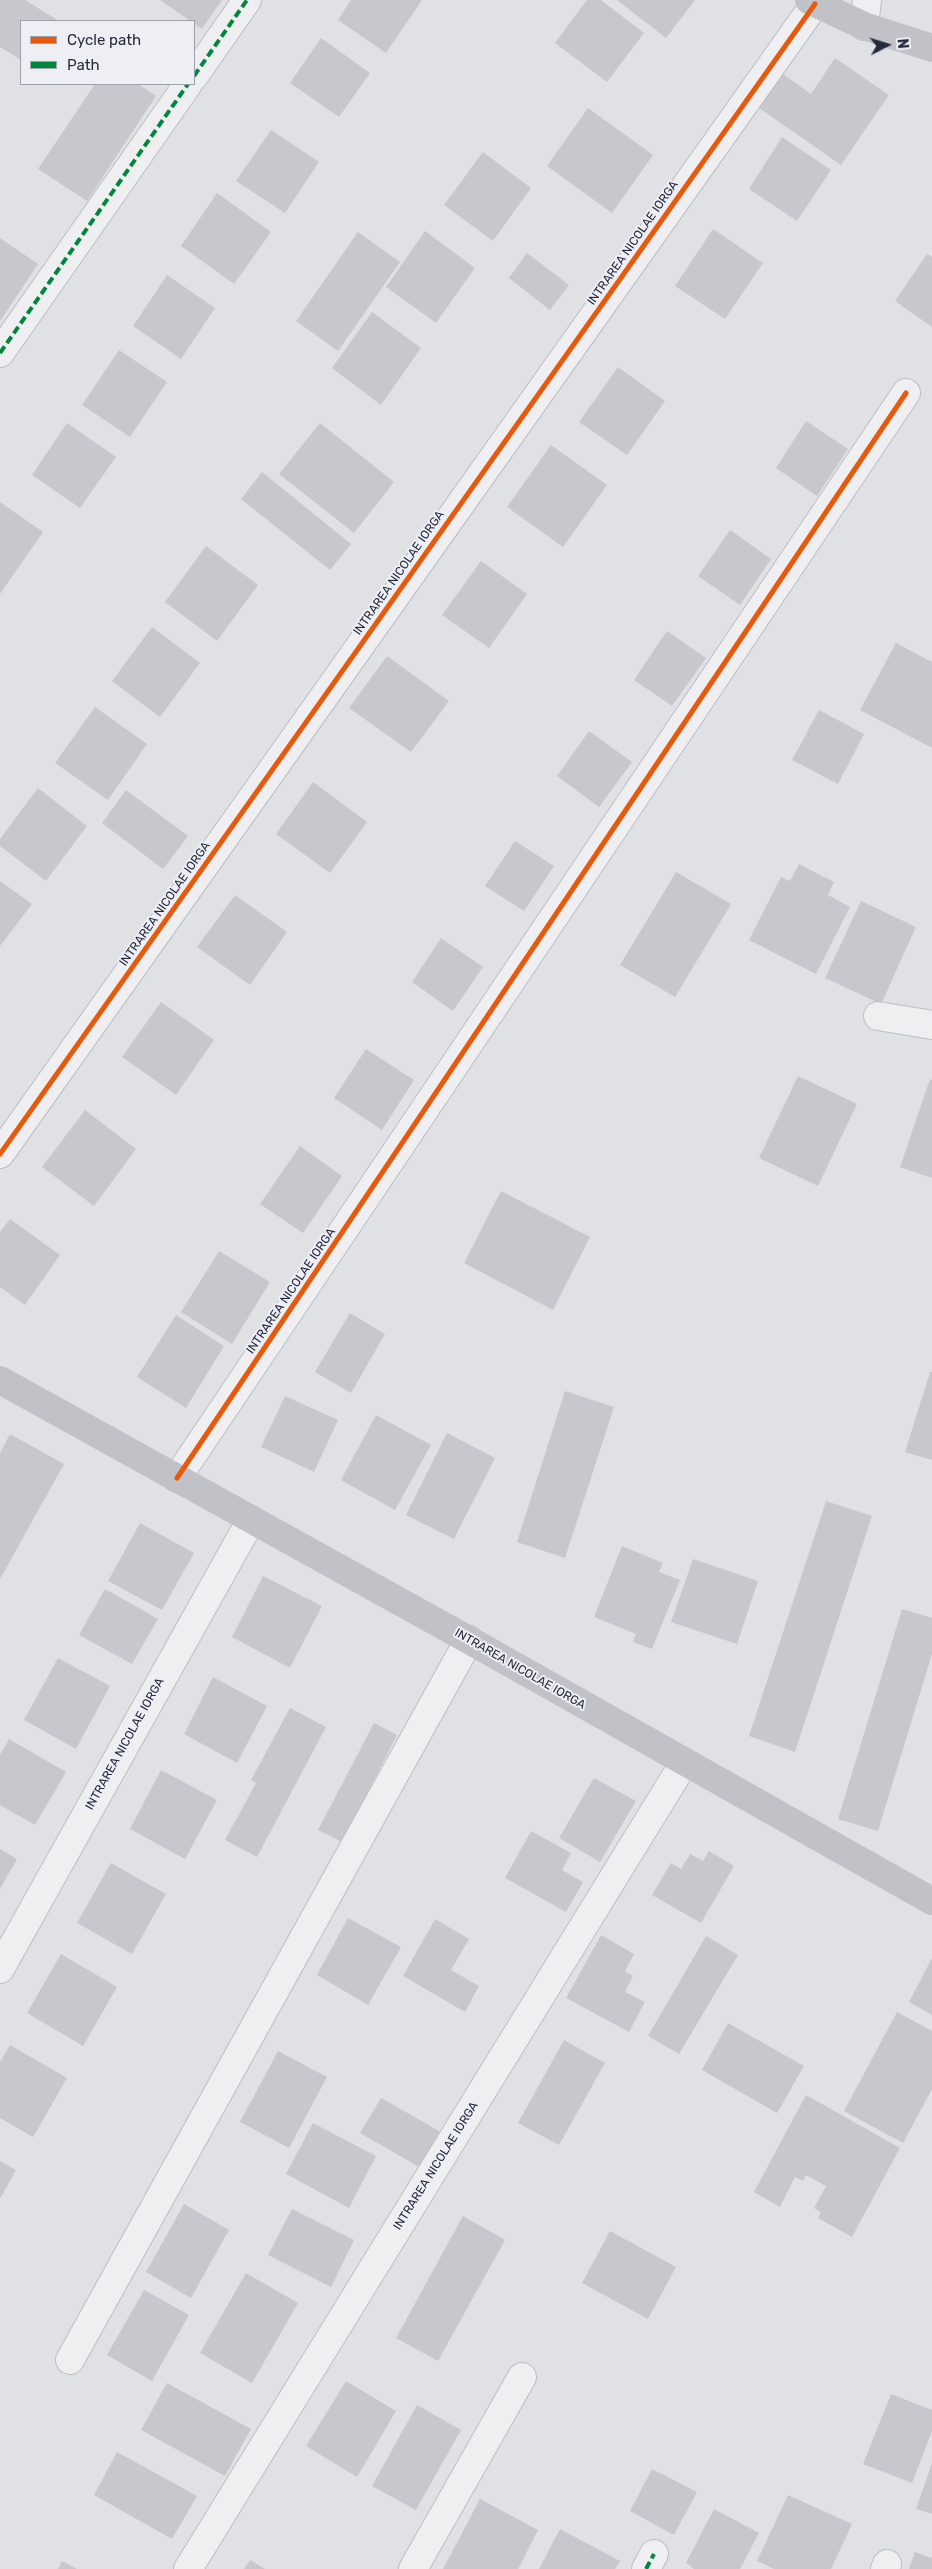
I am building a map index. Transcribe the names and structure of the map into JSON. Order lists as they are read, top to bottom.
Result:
{
  "streets": {
    "street": ["INTRAREA NICOLAE IORGA"]
  },
  "legend": ["Cycle path", "Path"],
  "north": "right"
}
